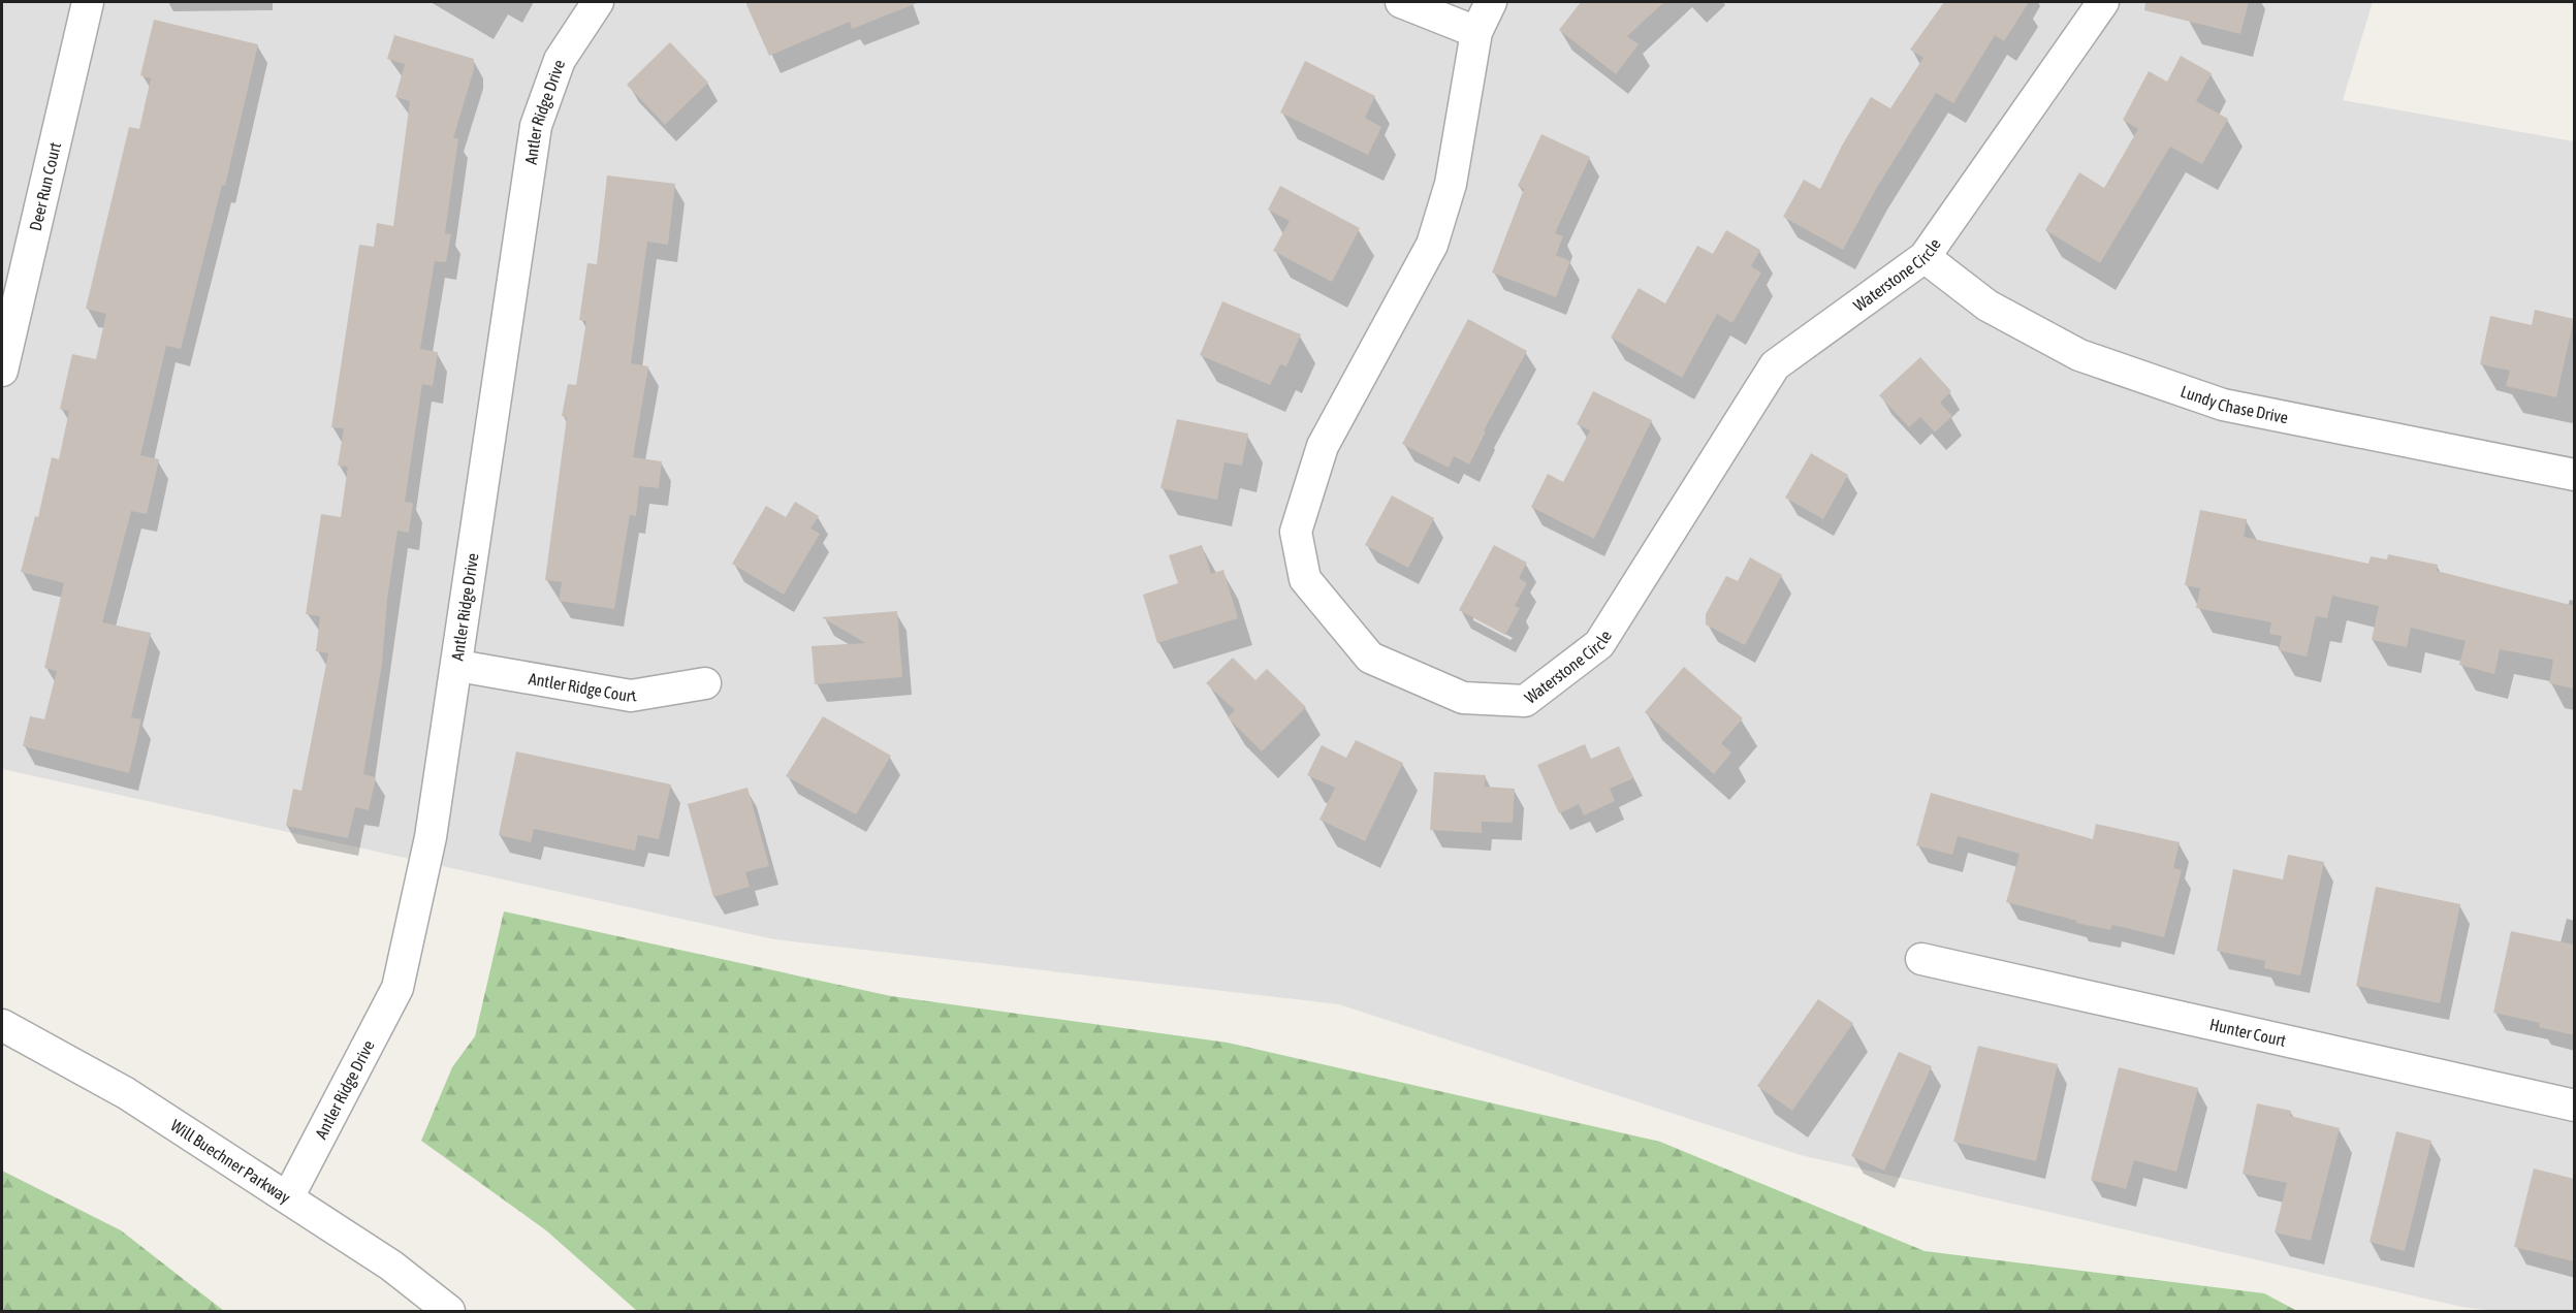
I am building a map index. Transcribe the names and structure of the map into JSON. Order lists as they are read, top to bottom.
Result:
{
  "streets": {
    "street": [
      "Antler Ridge Drive",
      "Deer Run Court",
      "Waterstone Circle",
      "Lundy Chase Drive",
      "Antler Ridge Court",
      "Hunter Court",
      "Will Buechner Parkway"
    ]
  },
  "crossings": [
    ["Antler Ridge Drive", "Antler Ridge Court"],
    ["Antler Ridge Drive", "Will Buechner Parkway"],
    ["Waterstone Circle", "Lundy Chase Drive"]
  ]
}
